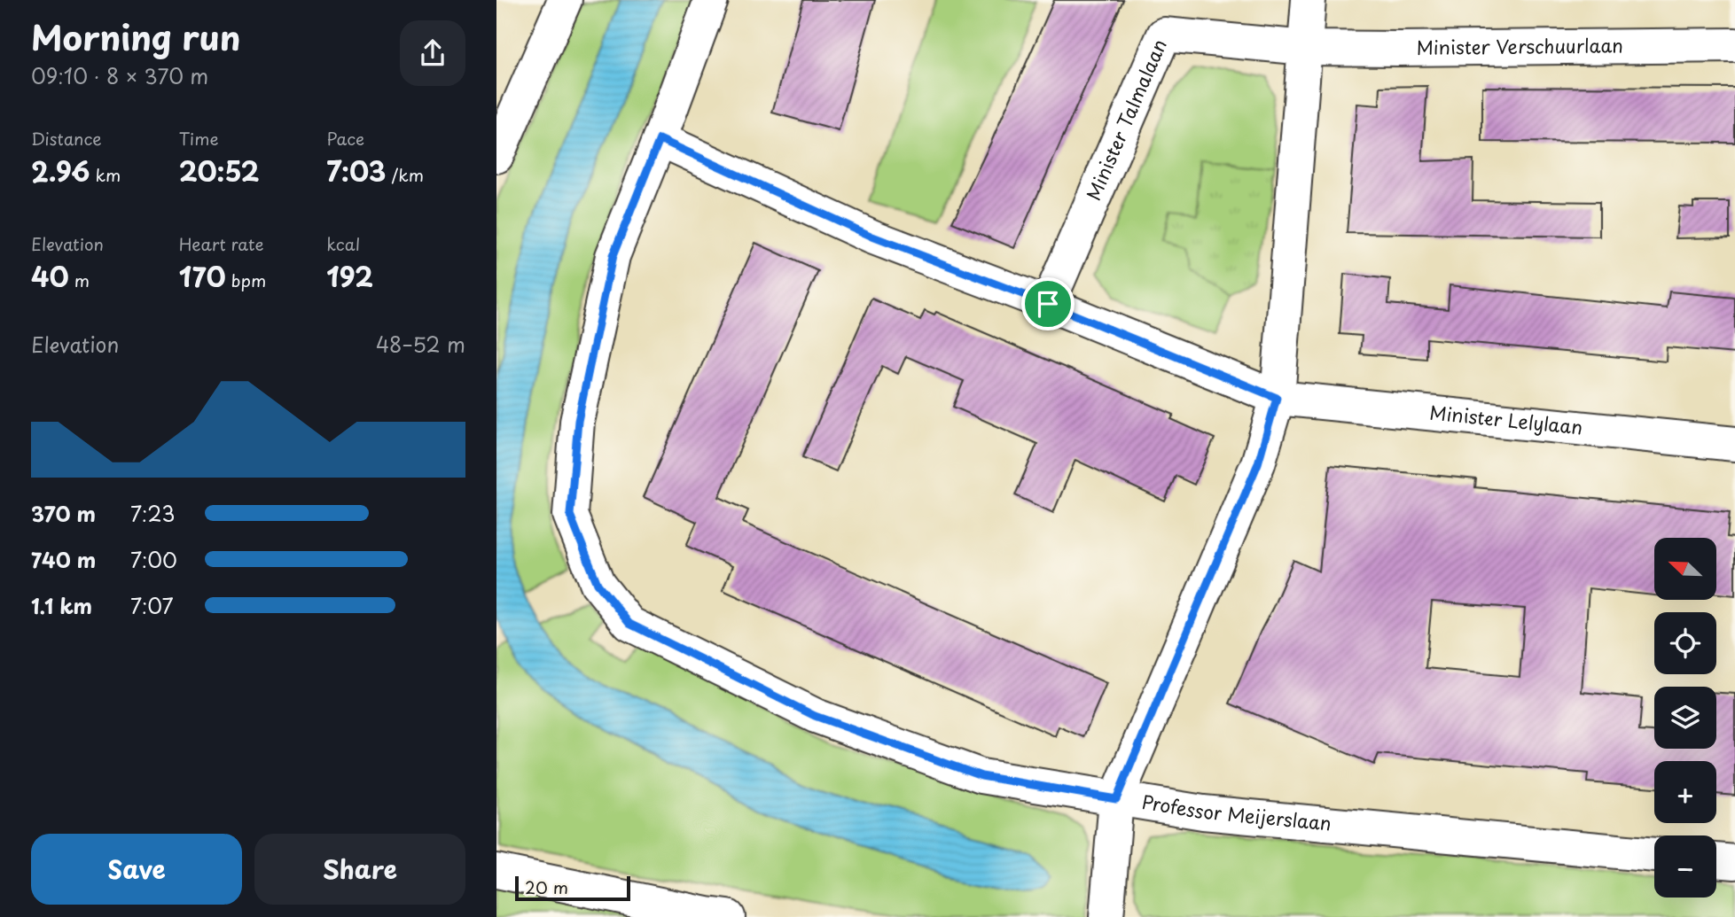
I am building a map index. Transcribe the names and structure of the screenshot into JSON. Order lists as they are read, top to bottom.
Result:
{
  "streets": {
    "street": [
      "Minister Verschuurlaan",
      "Minister Talmalaan",
      "Minister Lelylaan",
      "Professor Meijerslaan"
    ]
  },
  "crossings": [
    ["Minister Verschuurlaan", "Minister Talmalaan"]
  ],
  "scale_bar": "20 m",
  "north": "top left",
  "page": {
    "heading": ["Morning run", "09:10 · 8 × 370 m"],
    "stats": [
      ["Distance", "2.96 km"],
      ["Time", "20:52"],
      ["Pace", "7:03 /km"],
      ["Elevation", "40 m"],
      ["Heart rate", "170 bpm"],
      ["kcal", "192"]
    ],
    "chart": ["Elevation", "48–52 m"],
    "list": [
      {
        "name": "370 m",
        "note": "7:23"
      },
      {
        "name": "740 m",
        "note": "7:00"
      },
      {
        "name": "1.1 km",
        "note": "7:07"
      }
    ],
    "map_buttons": ["+", "−"],
    "buttons": ["Save", "Share"],
    "scale": "20 m"
  }
}
